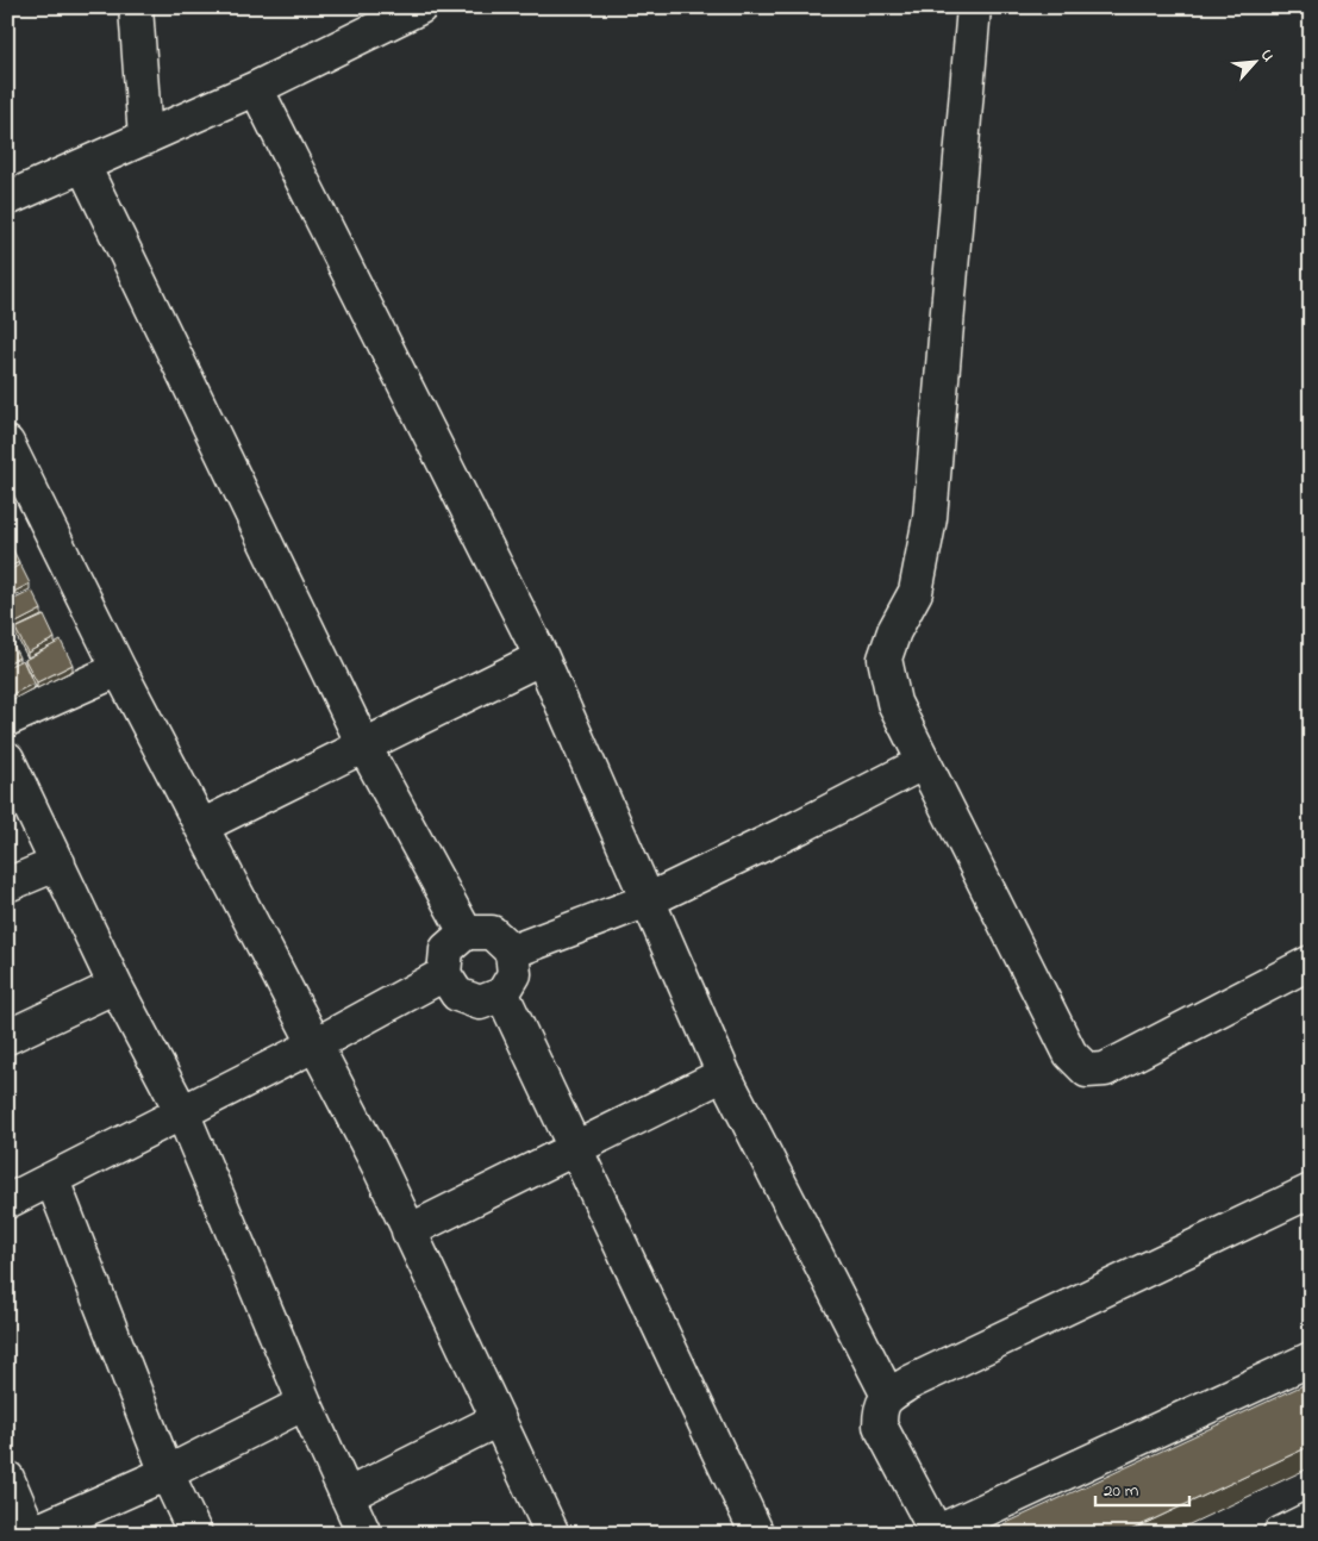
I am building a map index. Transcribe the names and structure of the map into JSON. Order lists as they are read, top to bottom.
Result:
{
  "scale_bar": "20 m",
  "north": "top right"
}
